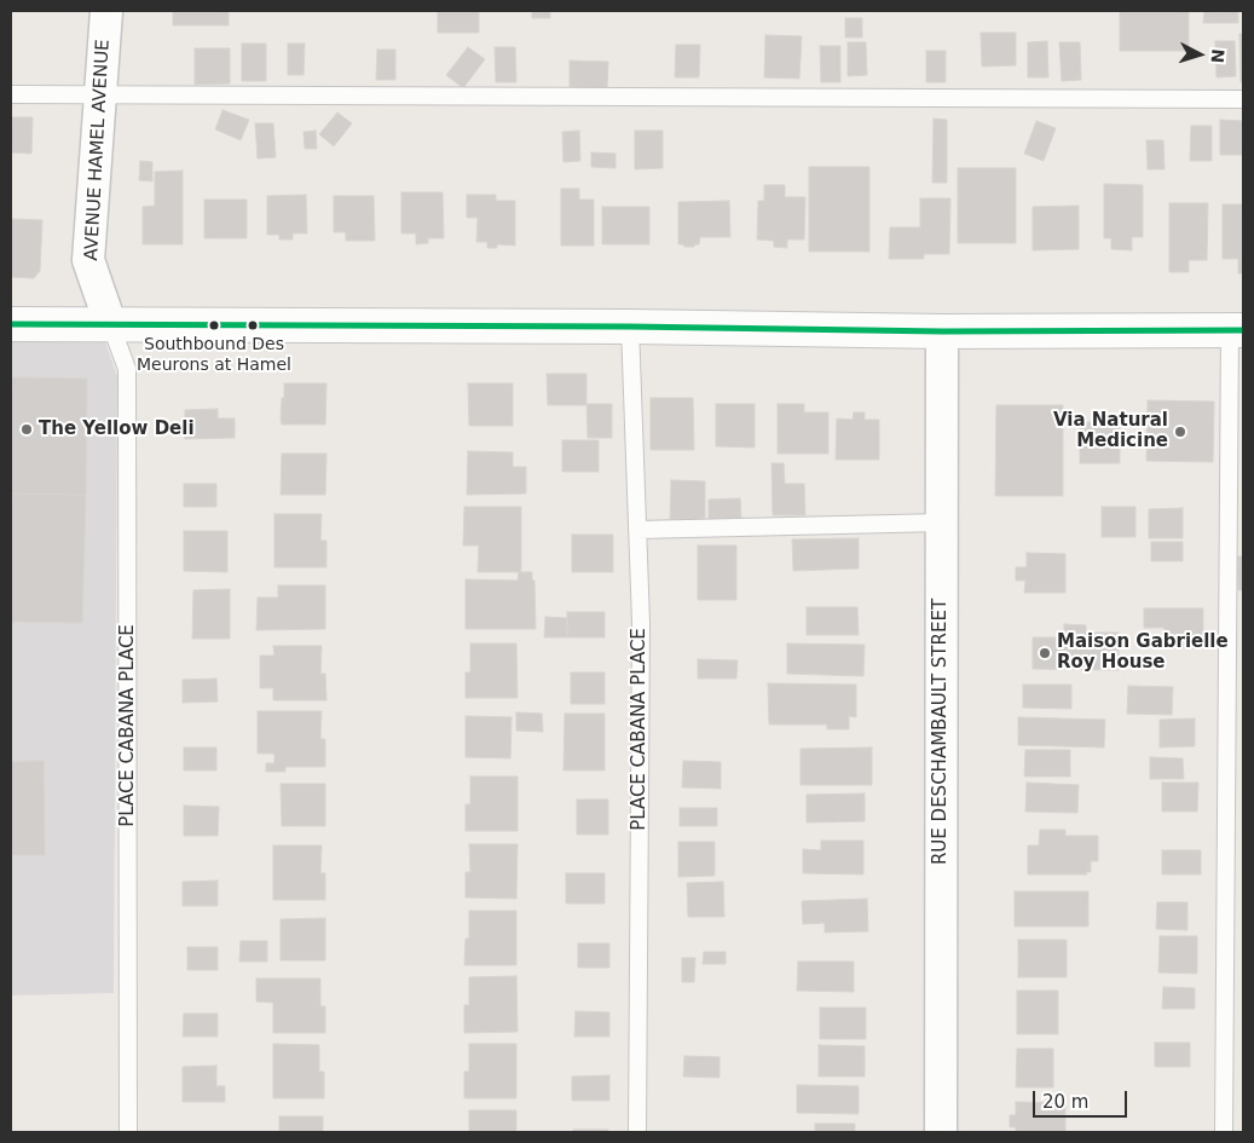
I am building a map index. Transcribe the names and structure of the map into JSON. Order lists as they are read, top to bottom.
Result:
{
  "streets": {
    "street": ["AVENUE HAMEL AVENUE", "RUE DESCHAMBAULT STREET"],
    "lane": ["PLACE CABANA PLACE"]
  },
  "crossings": [
    ["AVENUE HAMEL AVENUE", "PLACE CABANA PLACE"]
  ],
  "places": [
    "Southbound Des Meurons at Hamel",
    "The Yellow Deli",
    "Via Natural Medicine",
    "Maison Gabrielle Roy House"
  ],
  "scale_bar": "20 m",
  "north": "right"
}
